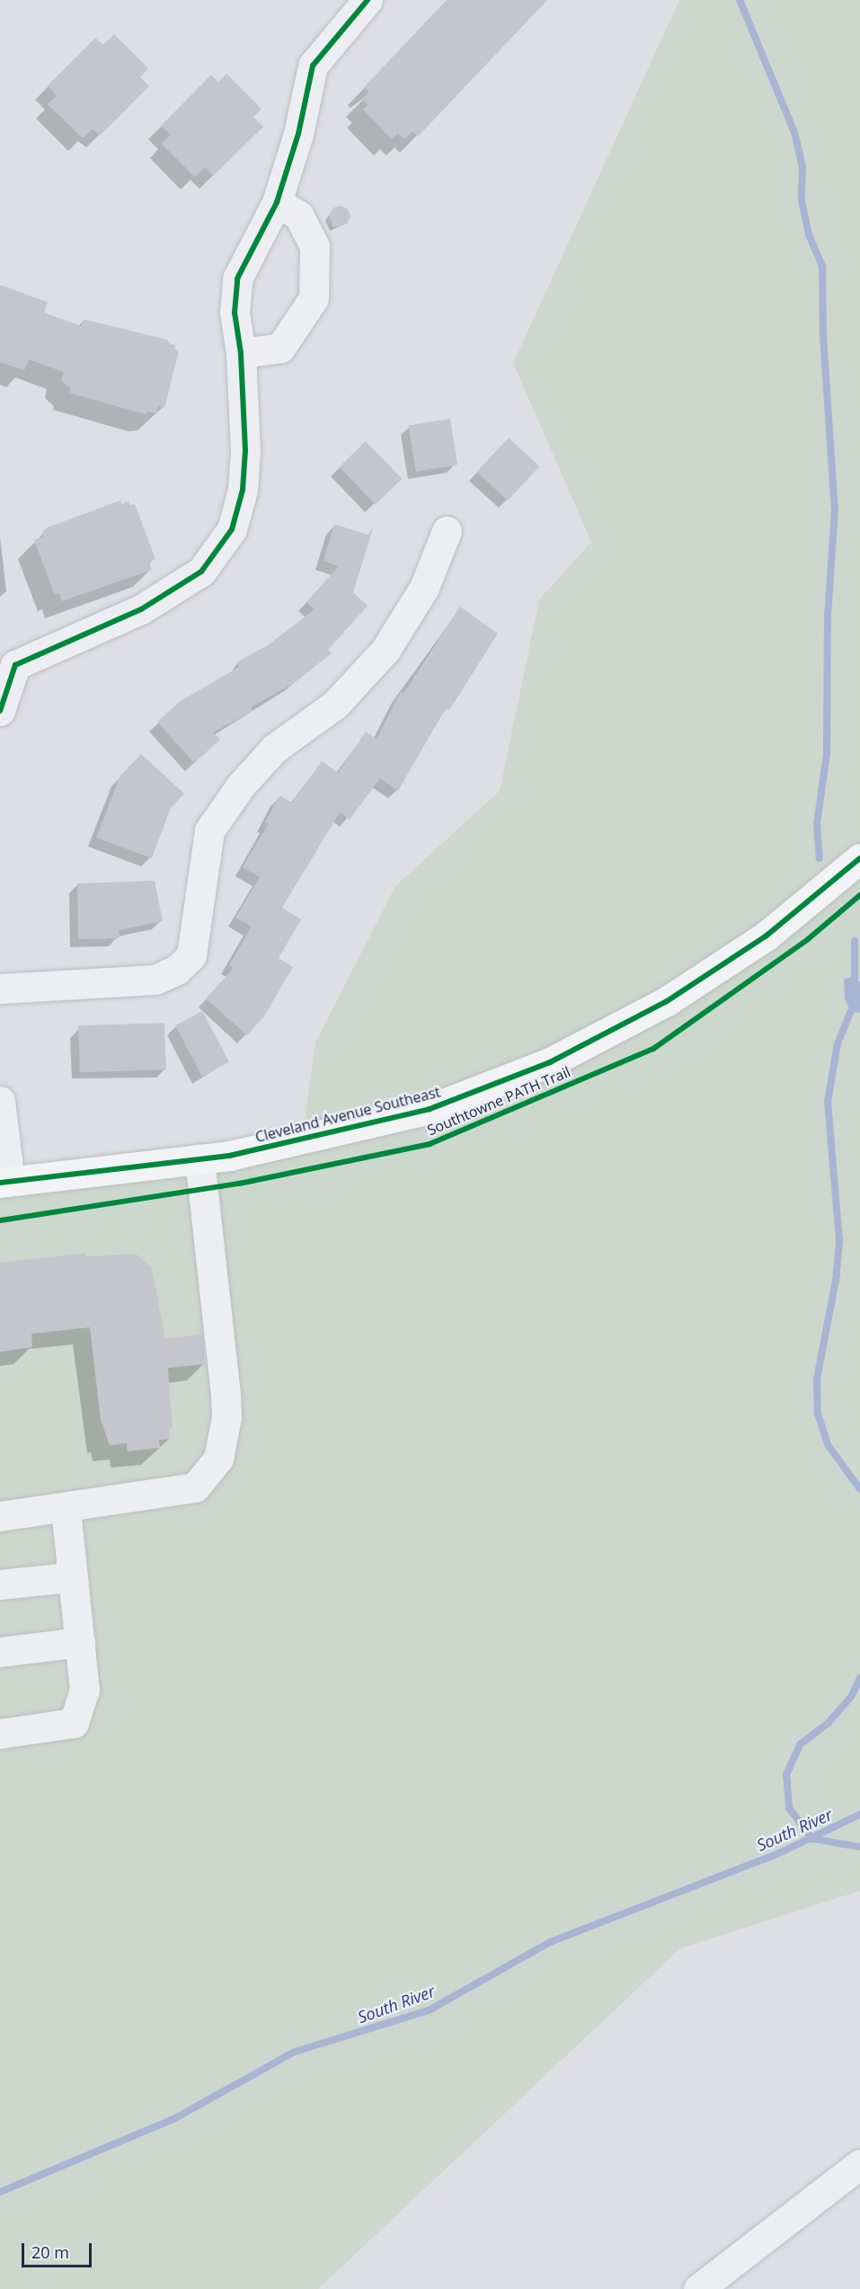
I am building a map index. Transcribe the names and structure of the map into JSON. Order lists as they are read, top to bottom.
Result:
{
  "streets": {
    "main road": ["Cleveland Avenue Southeast"],
    "cycle path": ["Southtowne PATH Trail"]
  },
  "water": ["South River"],
  "scale_bar": "20 m"
}
